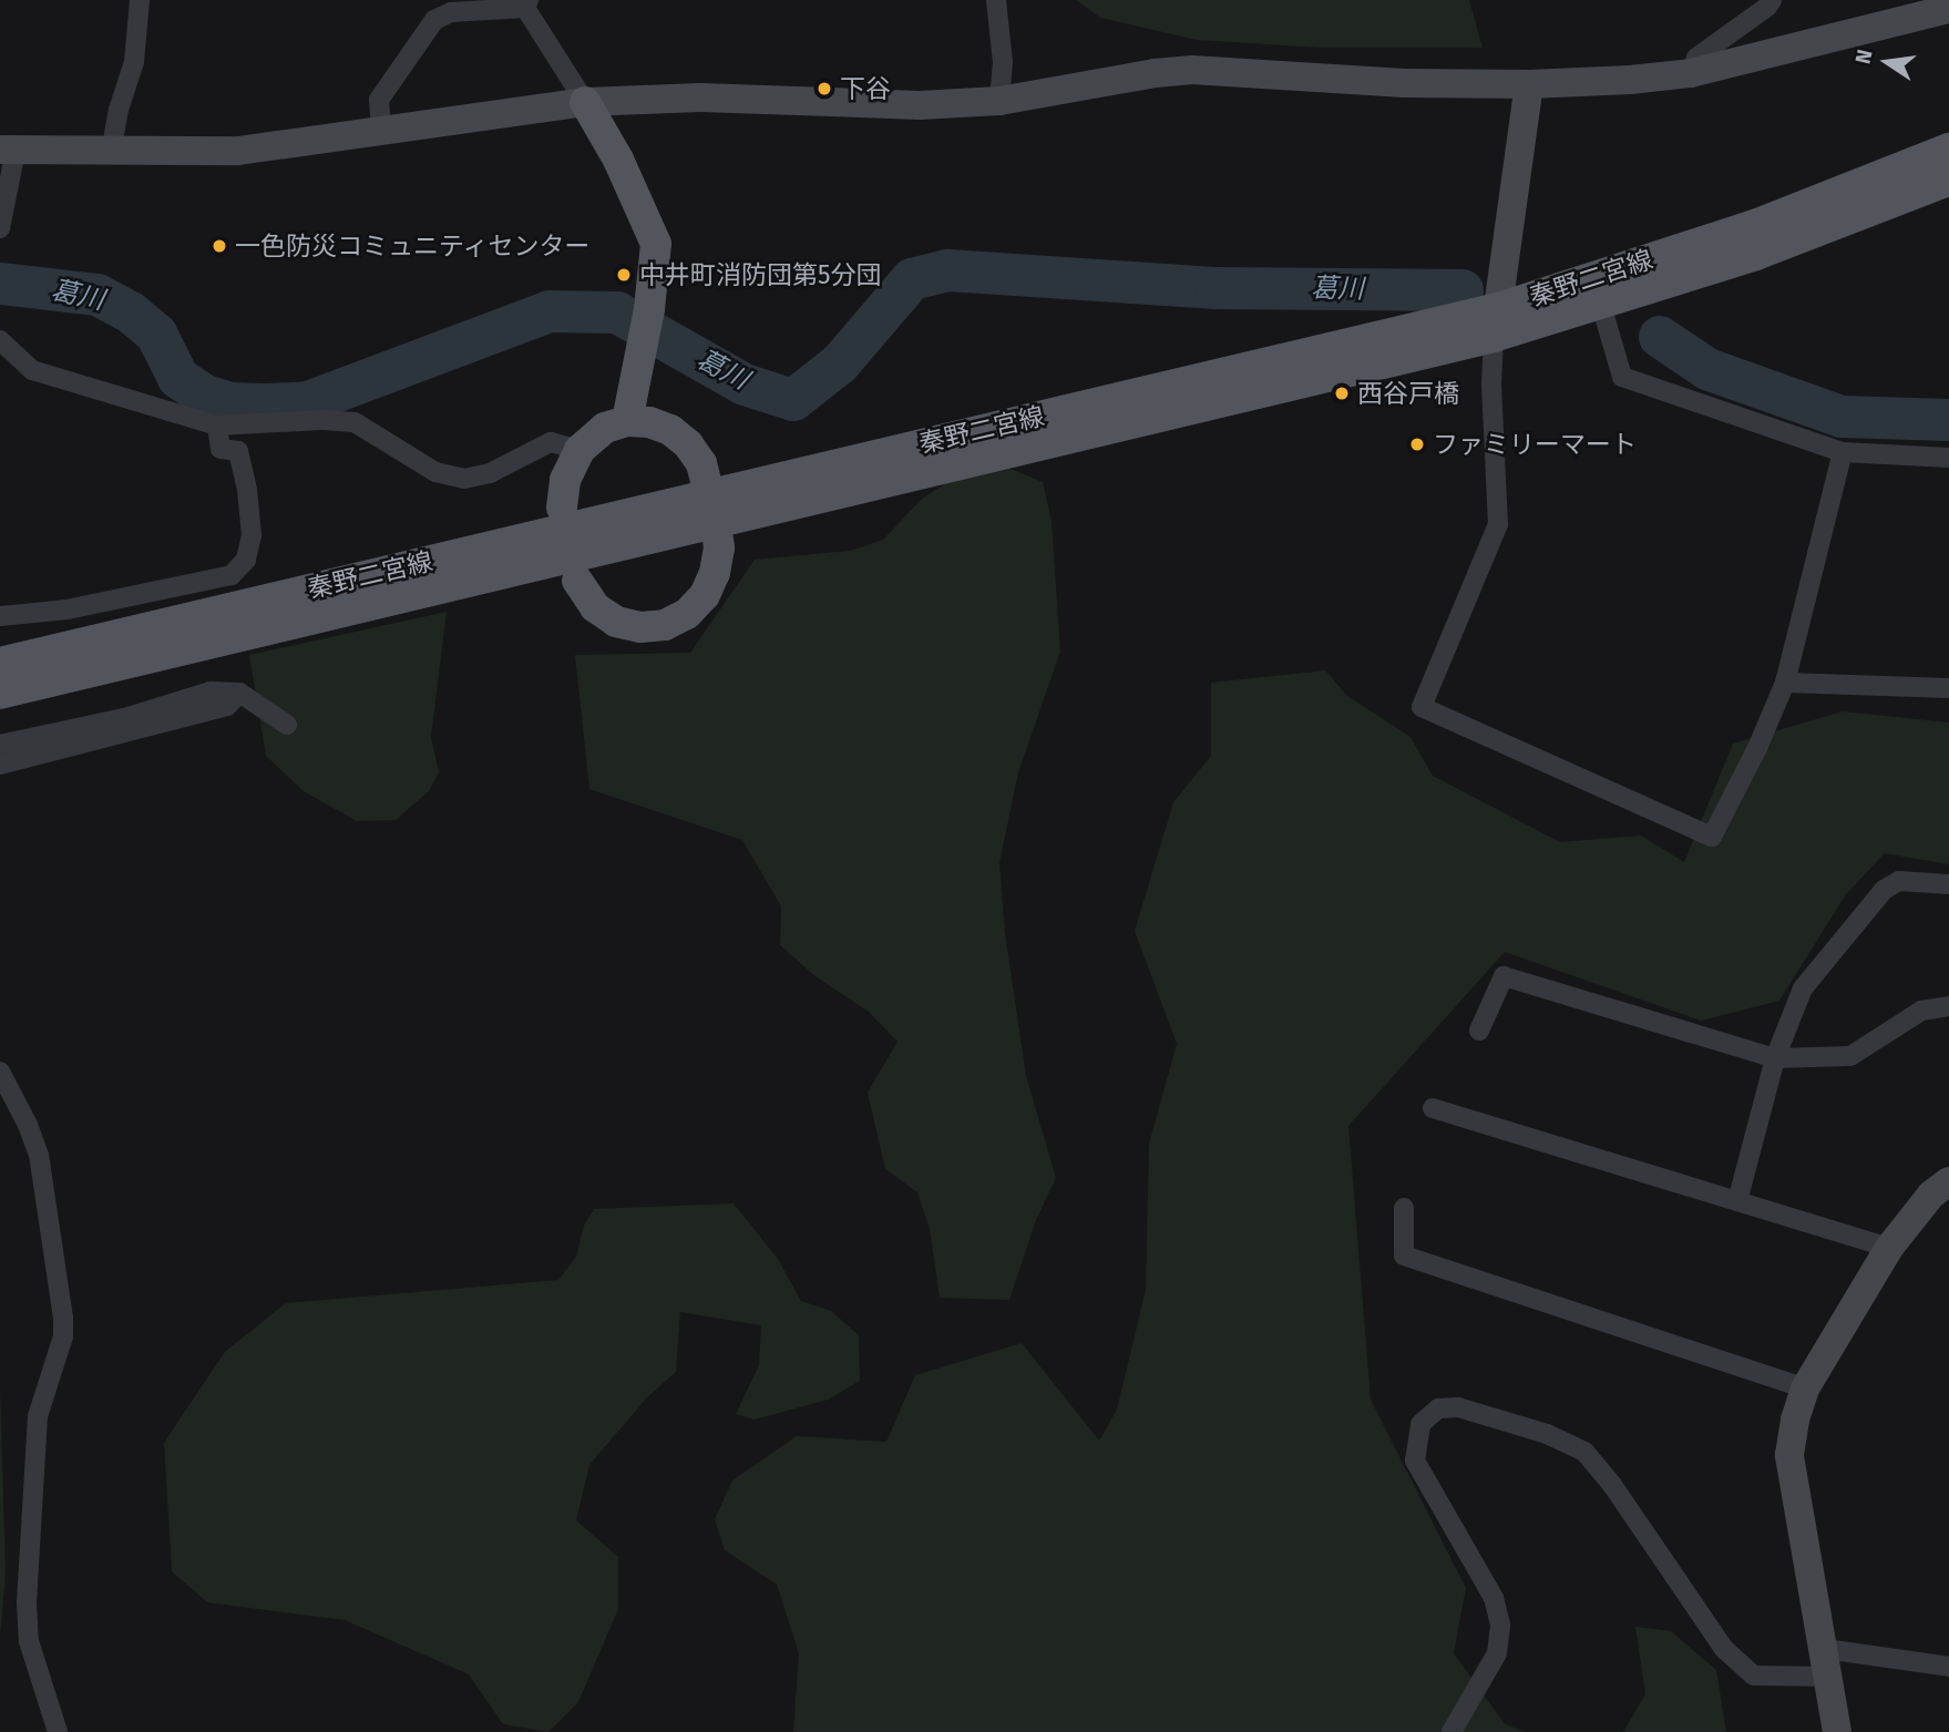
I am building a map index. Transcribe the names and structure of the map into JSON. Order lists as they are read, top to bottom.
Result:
{
  "streets": {
    "main road": ["秦野二宮線"]
  },
  "water": ["葛川"],
  "places": [
    "下谷",
    "一色防災コミュニティセンター",
    "中井町消防団第5分団",
    "西谷戸橋",
    "ファミリーマート"
  ],
  "north": "left"
}
